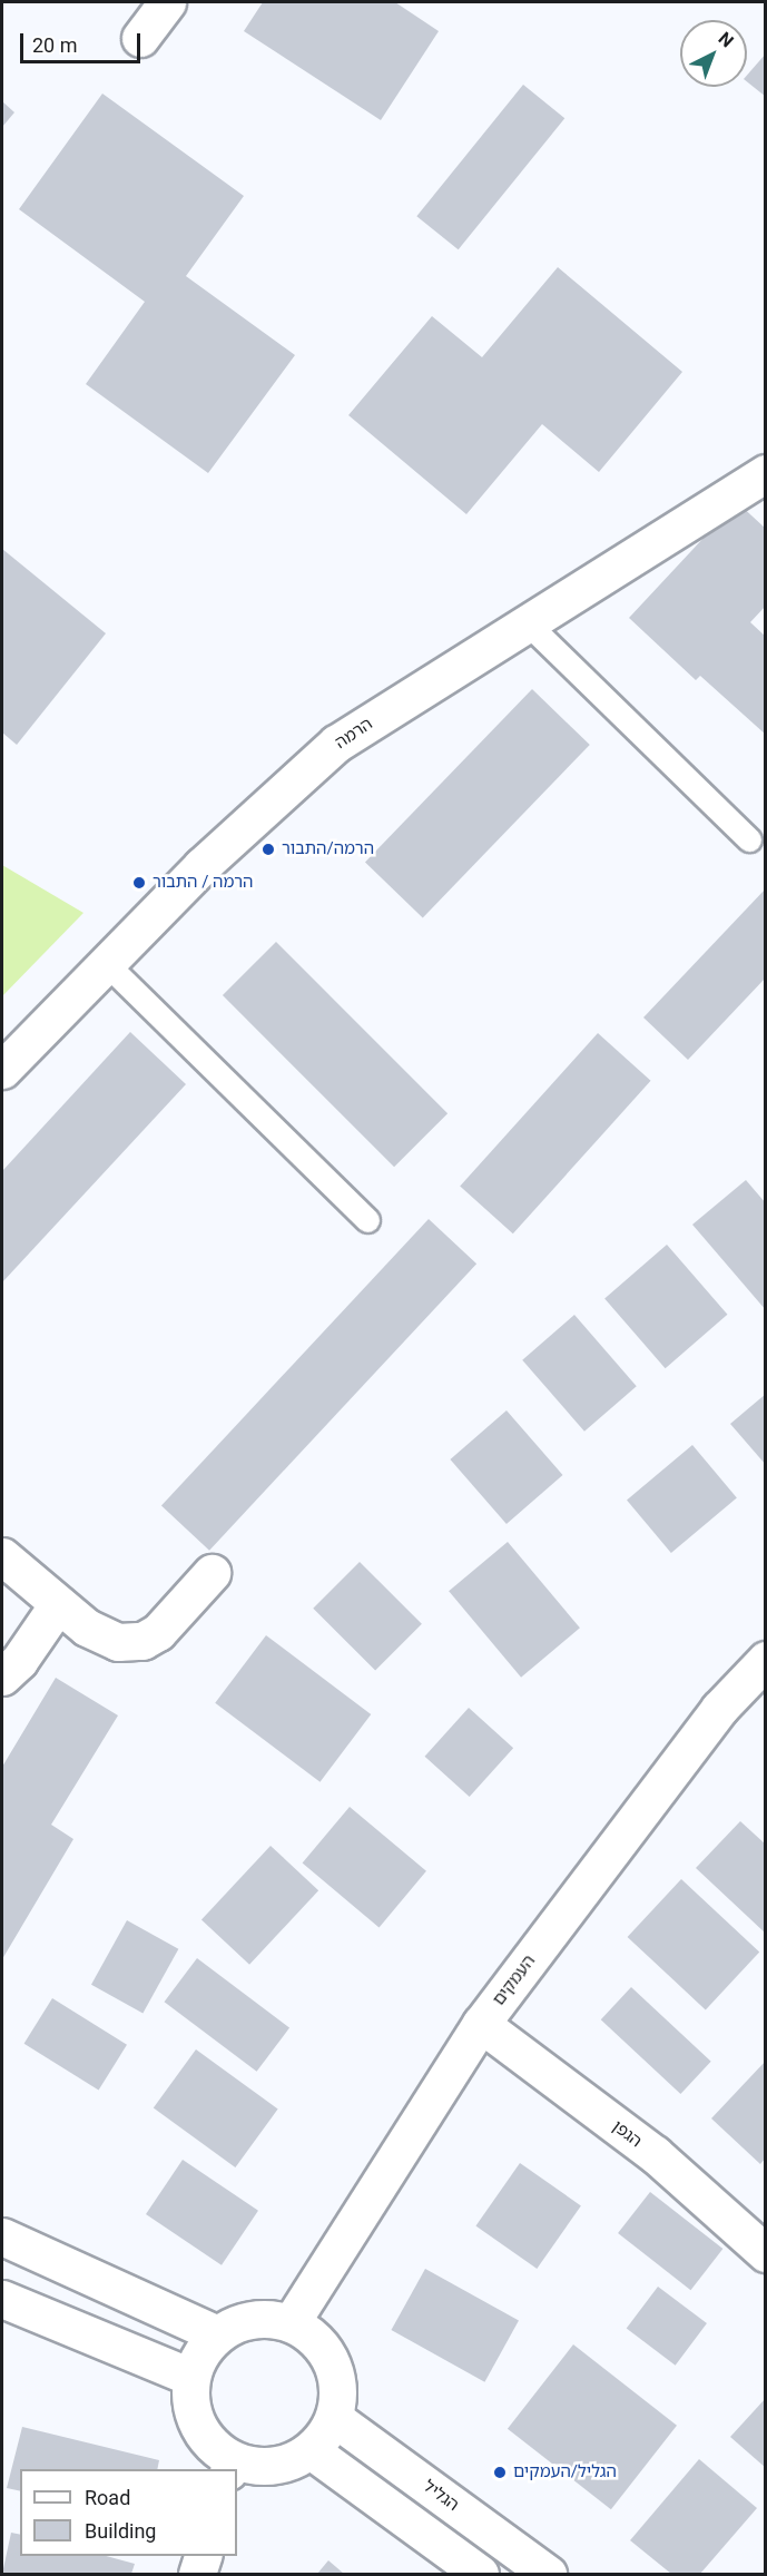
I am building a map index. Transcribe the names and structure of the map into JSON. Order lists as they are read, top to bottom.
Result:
{
  "streets": {
    "street": [
      "הרמה",
      "העמקים",
      "הגפן",
      "הגליל"
    ]
  },
  "crossings": [
    ["העמקים", "הגפן"],
    ["העמקים", "הגליל"]
  ],
  "places": ["הרמה/התבור", "הרמה / התבור", "הגליל/העמקים"],
  "legend": ["Road", "Building"],
  "scale_bar": "20 m",
  "north": "top right"
}
